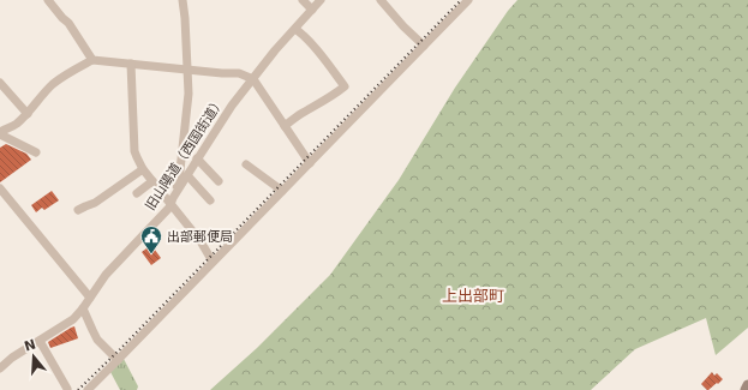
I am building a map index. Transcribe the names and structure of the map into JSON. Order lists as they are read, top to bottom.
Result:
{
  "streets": {
    "street": ["旧山陽道（西国街道）"]
  },
  "districts": ["上出部町"],
  "places": {
    "public building": ["出部郵便局"]
  },
  "north": "top"
}
